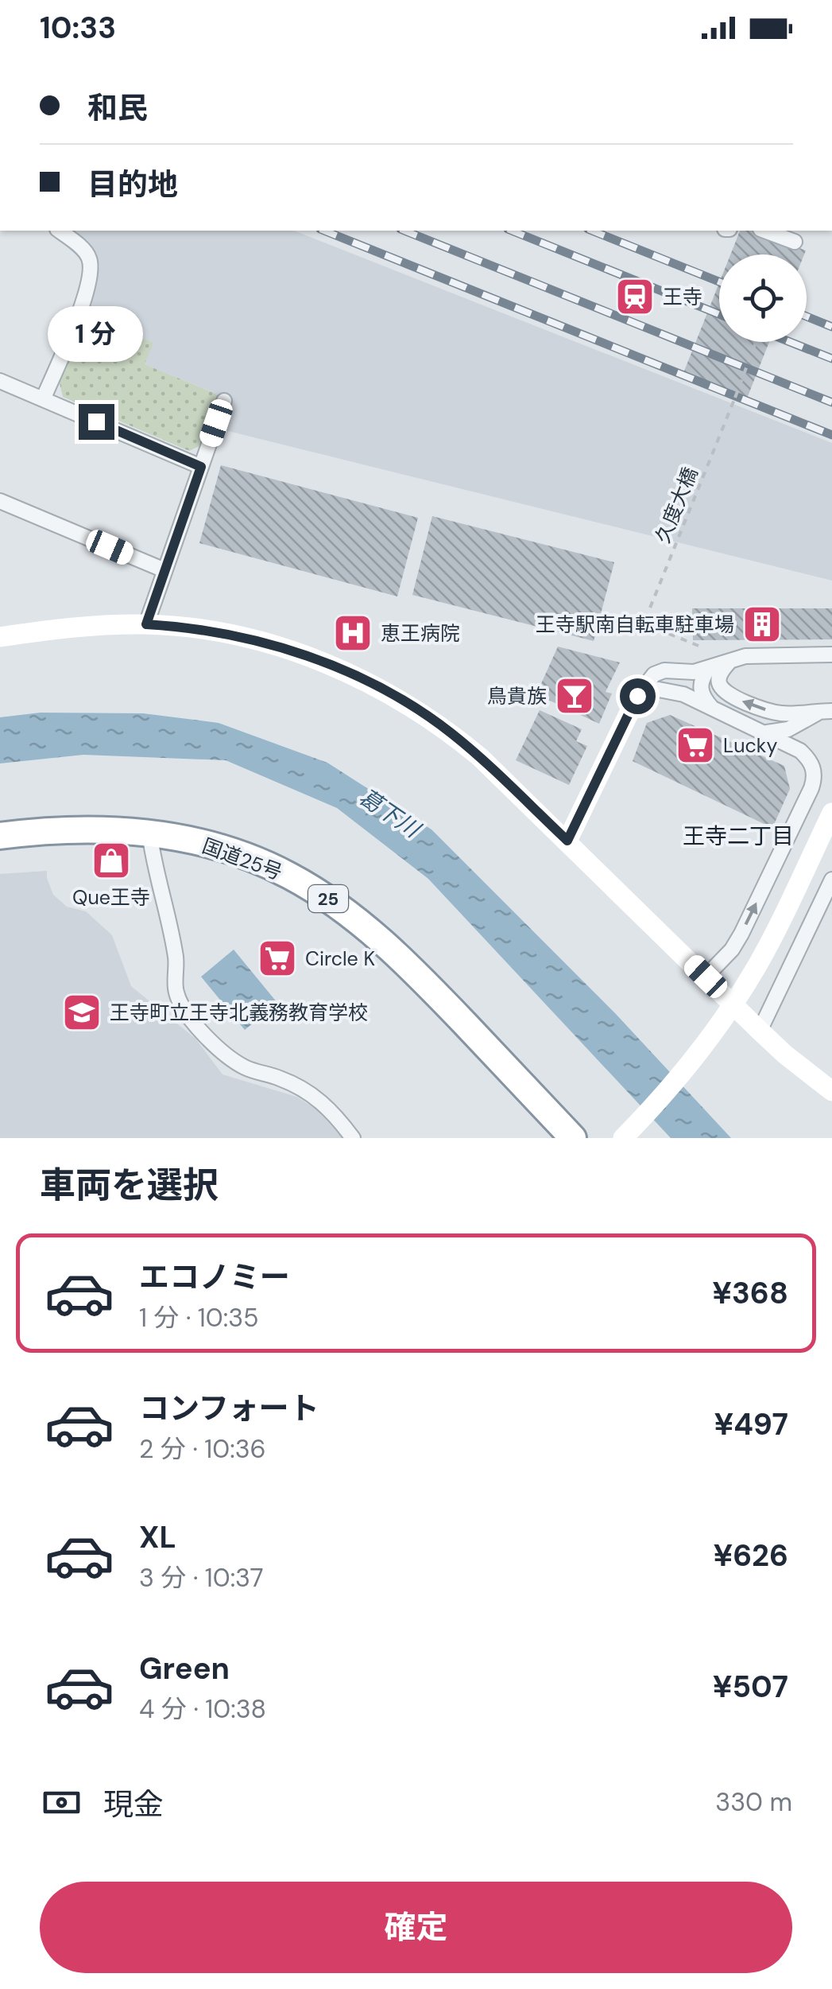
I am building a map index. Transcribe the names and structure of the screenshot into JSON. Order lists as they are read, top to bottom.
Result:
{
  "streets": {
    "highway": ["国道25号", "25"],
    "path": ["久度大橋"]
  },
  "districts": ["王寺二丁目"],
  "water": ["葛下川"],
  "places": {
    "station": ["王寺"],
    "building": ["王寺駅南自転車駐車場"],
    "hospital": ["恵王病院"],
    "bar": ["鳥貴族"],
    "supermarket": ["Lucky", "Circle K"],
    "shop": ["Que王寺"],
    "school or university": ["王寺町立王寺北義務教育学校"]
  },
  "page": {
    "status": "10:33",
    "banner": ["和民", "目的地"],
    "bubble": "1 分",
    "heading": "車両を選択",
    "list": [
      {
        "name": "エコノミー",
        "note": "1 分 · 10:35",
        "value": "¥368"
      },
      {
        "name": "コンフォート",
        "note": "2 分 · 10:36",
        "value": "¥497"
      },
      {
        "name": "XL",
        "note": "3 分 · 10:37",
        "value": "¥626"
      },
      {
        "name": "Green",
        "note": "4 分 · 10:38",
        "value": "¥507"
      }
    ],
    "pay": ["現金", "330 m"],
    "buttons": "確定"
  }
}
